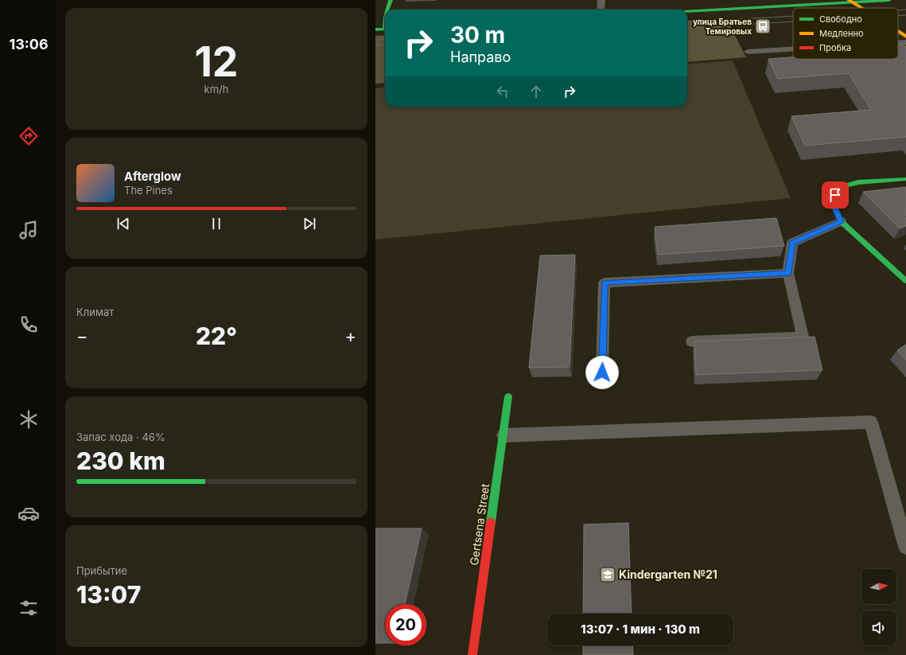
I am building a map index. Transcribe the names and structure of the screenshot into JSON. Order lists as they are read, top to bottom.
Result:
{
  "streets": {
    "street": ["Gertsena Street"]
  },
  "places": {
    "bus stop": ["улица Братьев Темировых"],
    "school or university": ["Kindergarten №21"]
  },
  "legend": ["Свободно", "Медленно", "Пробка"],
  "north": "right",
  "page": {
    "tabs": "13:06",
    "tile": [
      ["12", "km/h"],
      "Климат",
      ["Запас хода · 46%", "230 km"],
      ["Прибытие", "13:07"]
    ],
    "turn": ["30 m", "Направо"],
    "song": ["Afterglow", "The Pines"],
    "heat": ["−", "22°", "+"],
    "limit": "20",
    "trip": "13:07 · 1 мин · 130 m"
  }
}
